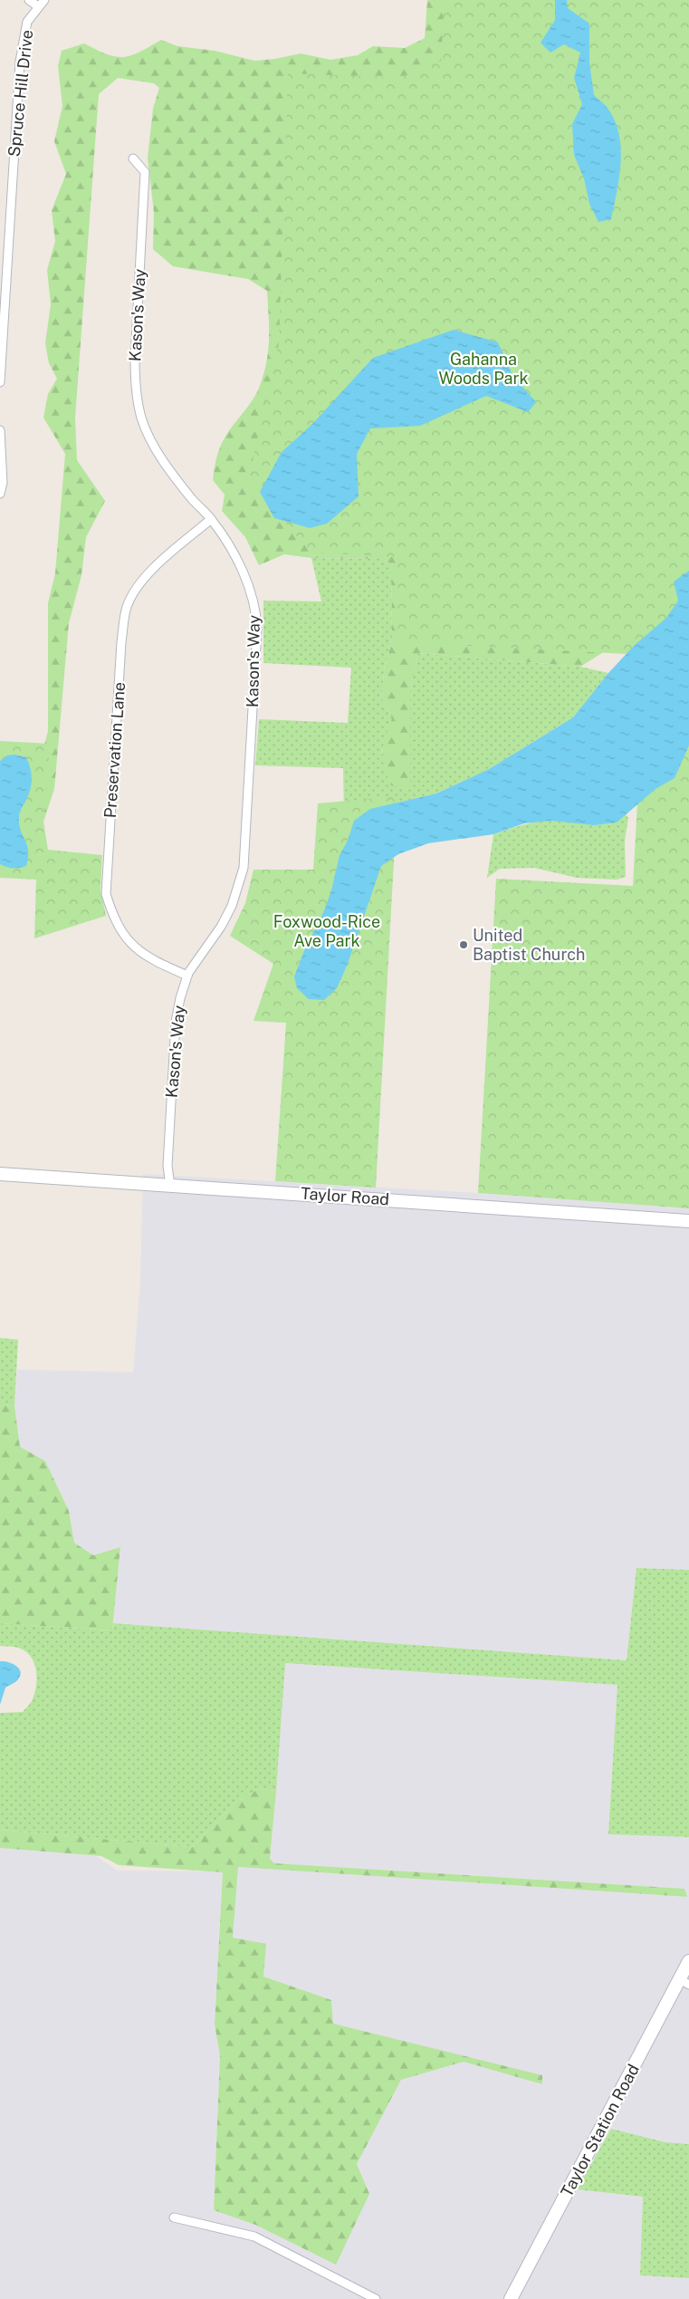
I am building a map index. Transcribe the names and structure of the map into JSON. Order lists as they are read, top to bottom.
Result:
{
  "streets": {
    "main road": ["Taylor Road", "Taylor Station Road"],
    "street": ["Spruce Hill Drive", "Kason's Way", "Preservation Lane"]
  },
  "crossings": [
    ["Kason's Way", "Preservation Lane"],
    ["Kason's Way", "Taylor Road"]
  ],
  "parks": ["Gahanna Woods Park", "Foxwood-Rice Ave Park"],
  "places": ["United Baptist Church"]
}
